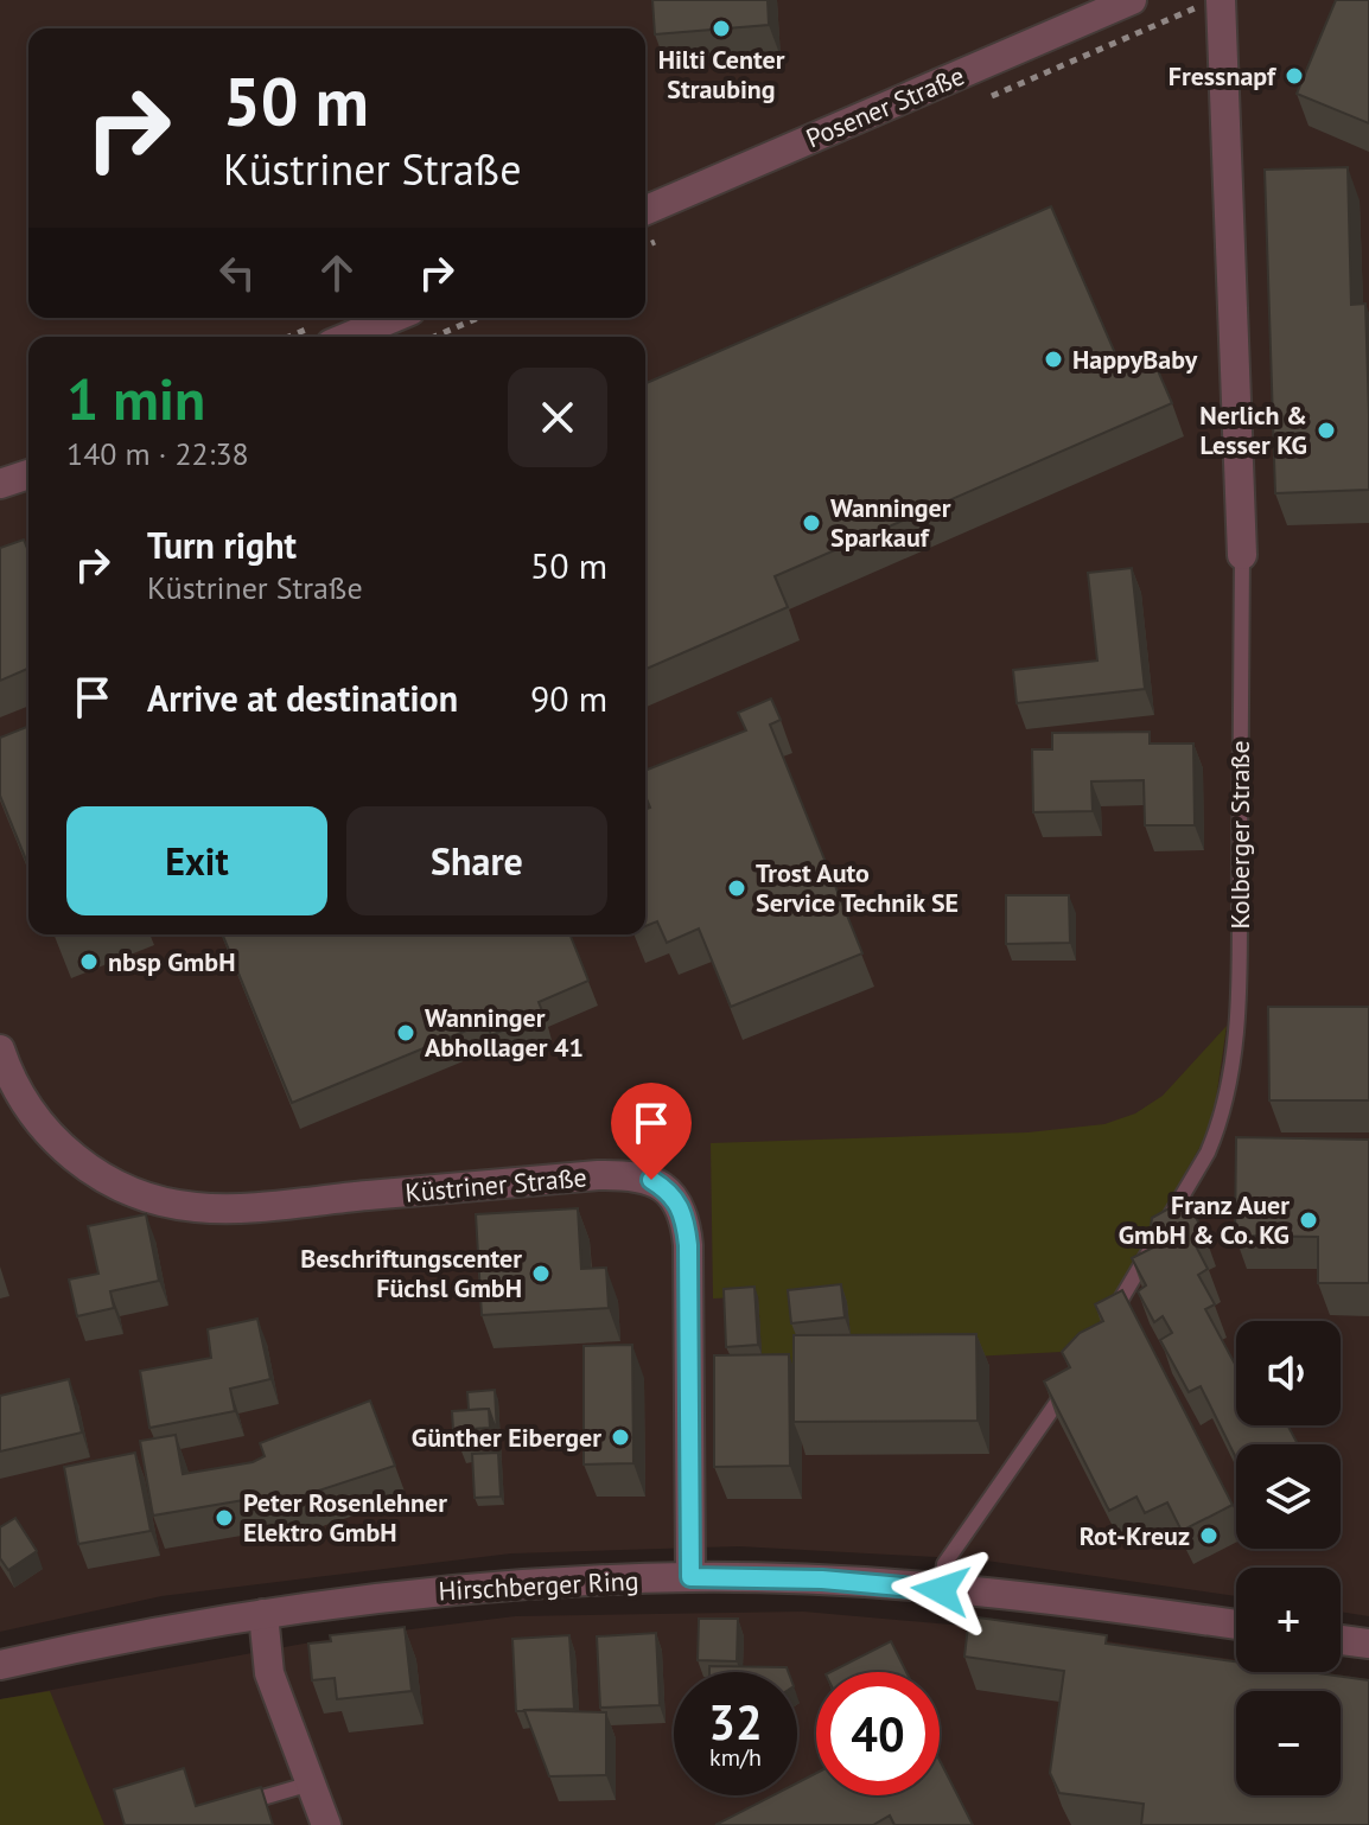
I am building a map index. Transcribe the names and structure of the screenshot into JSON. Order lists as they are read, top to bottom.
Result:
{
  "streets": {
    "street": [
      "Posener Straße",
      "Kolberger Straße",
      "Küstriner Straße",
      "Hirschberger Ring"
    ]
  },
  "crossings": [
    ["Küstriner Straße", "Hirschberger Ring"]
  ],
  "places": [
    "Hilti Center Straubing",
    "Fressnapf",
    "HappyBaby",
    "Nerlich & Lesser KG",
    "Wanninger Sparkauf",
    "Trost Auto Service Technik SE",
    "nbsp GmbH",
    "Wanninger Abhollager 41",
    "Franz Auer GmbH & Co. KG",
    "Beschriftungscenter Füchsl GmbH",
    "Günther Eiberger",
    "Peter Rosenlehner Elektro GmbH",
    "Rot-Kreuz"
  ],
  "page": {
    "turn": ["50 m", "Küstriner Straße"],
    "heading": ["1 min", "140 m · 22:38"],
    "list": [
      {
        "name": "Turn right",
        "note": "Küstriner Straße",
        "value": "50 m"
      },
      {
        "name": "Arrive at destination",
        "value": "90 m"
      }
    ],
    "buttons": ["Exit", "Share"],
    "map_buttons": ["+", "−"],
    "speed": "32 km/h",
    "limit": "40"
  }
}
